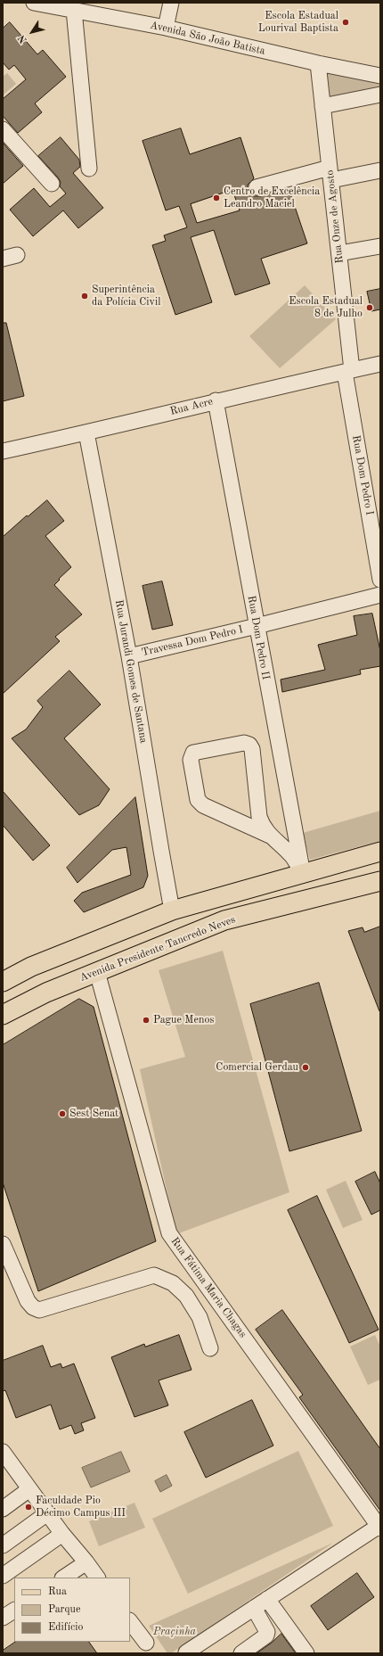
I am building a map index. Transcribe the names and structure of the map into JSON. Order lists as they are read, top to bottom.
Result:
{
  "streets": {
    "main road": ["Avenida Presidente Tancredo Neves"],
    "street": [
      "Avenida São João Batista",
      "Rua Onze de Agosto",
      "Rua Acre",
      "Rua Dom Pedro I",
      "Rua Dom Pedro II",
      "Travessa Dom Pedro I",
      "Rua Jurandi Gomes de Santana",
      "Rua Fátima Maria Chagas"
    ]
  },
  "crossings": [
    ["Avenida São João Batista", "Rua Onze de Agosto"],
    ["Rua Onze de Agosto", "Rua Acre"],
    ["Rua Onze de Agosto", "Rua Dom Pedro I"],
    ["Rua Acre", "Rua Dom Pedro I"],
    ["Rua Acre", "Rua Dom Pedro II"],
    ["Rua Acre", "Rua Jurandi Gomes de Santana"],
    ["Rua Dom Pedro II", "Travessa Dom Pedro I"],
    ["Travessa Dom Pedro I", "Rua Jurandi Gomes de Santana"],
    ["Avenida Presidente Tancredo Neves", "Rua Fátima Maria Chagas"]
  ],
  "parks": ["Praçinha"],
  "places": [
    "Escola Estadual Lourival Baptista",
    "Centro de Excelência Leandro Maciel",
    "Superintência da Polícia Civil",
    "Escola Estadual 8 de Julho",
    "Pague Menos",
    "Comercial Gerdau",
    "Sest Senat",
    "Faculdade Pio Décimo Campus III"
  ],
  "legend": ["Rua", "Parque", "Edifício"],
  "north": "bottom left"
}
